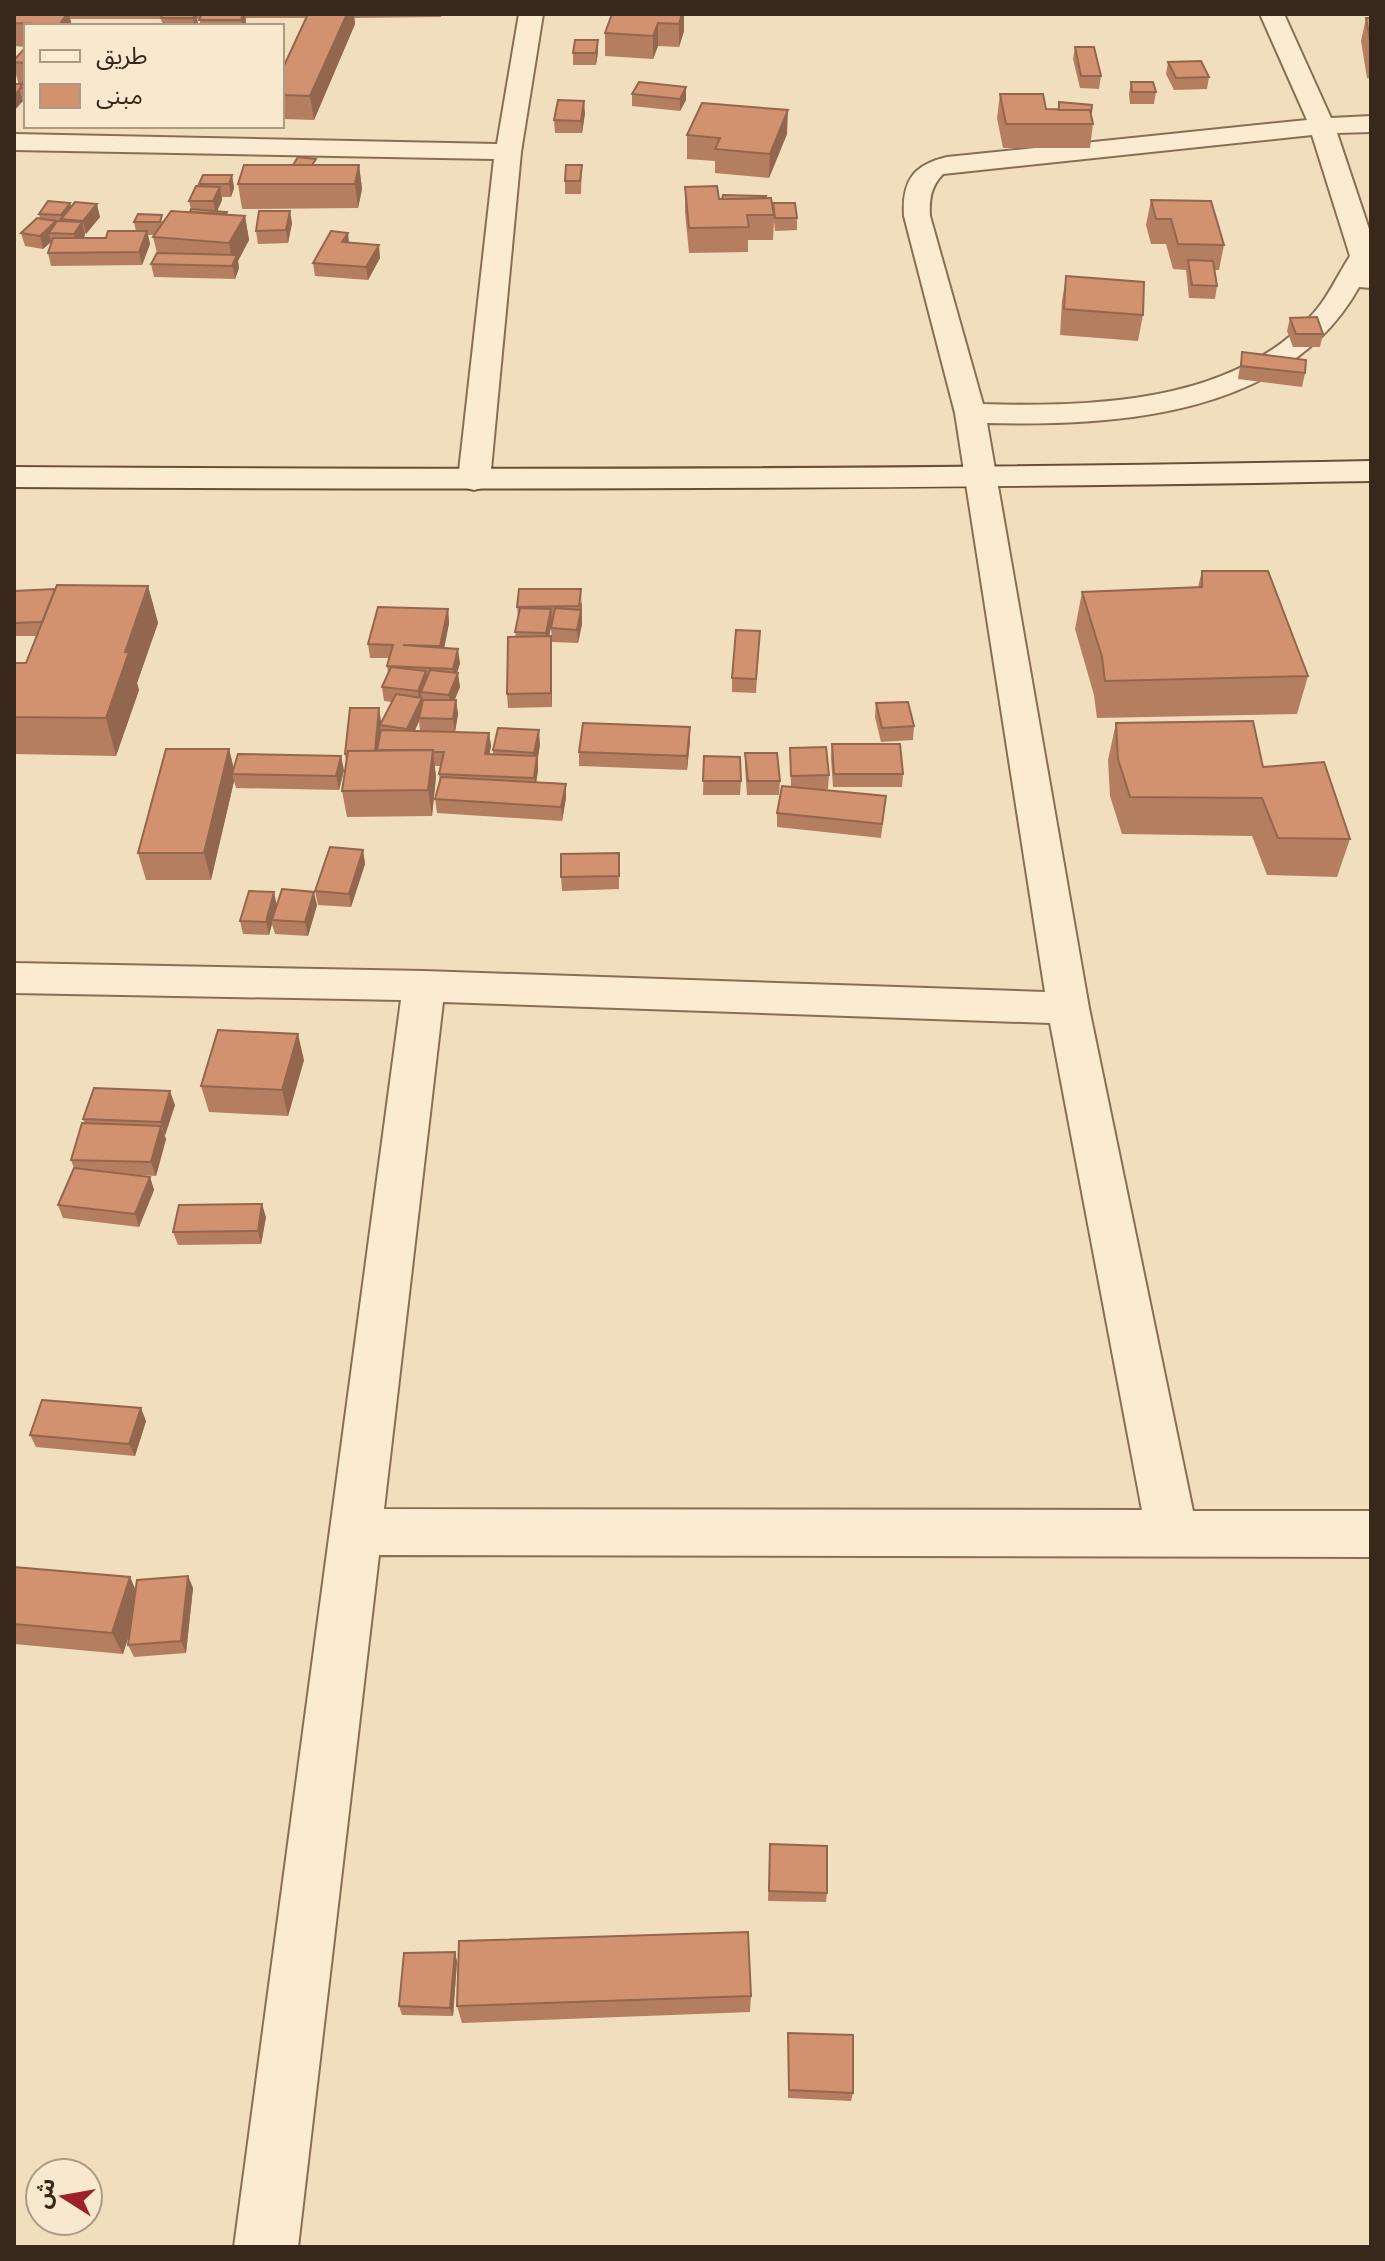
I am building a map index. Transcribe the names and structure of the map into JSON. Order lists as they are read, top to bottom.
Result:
{
  "legend": ["طريق", "مبنى"],
  "north": "left"
}
